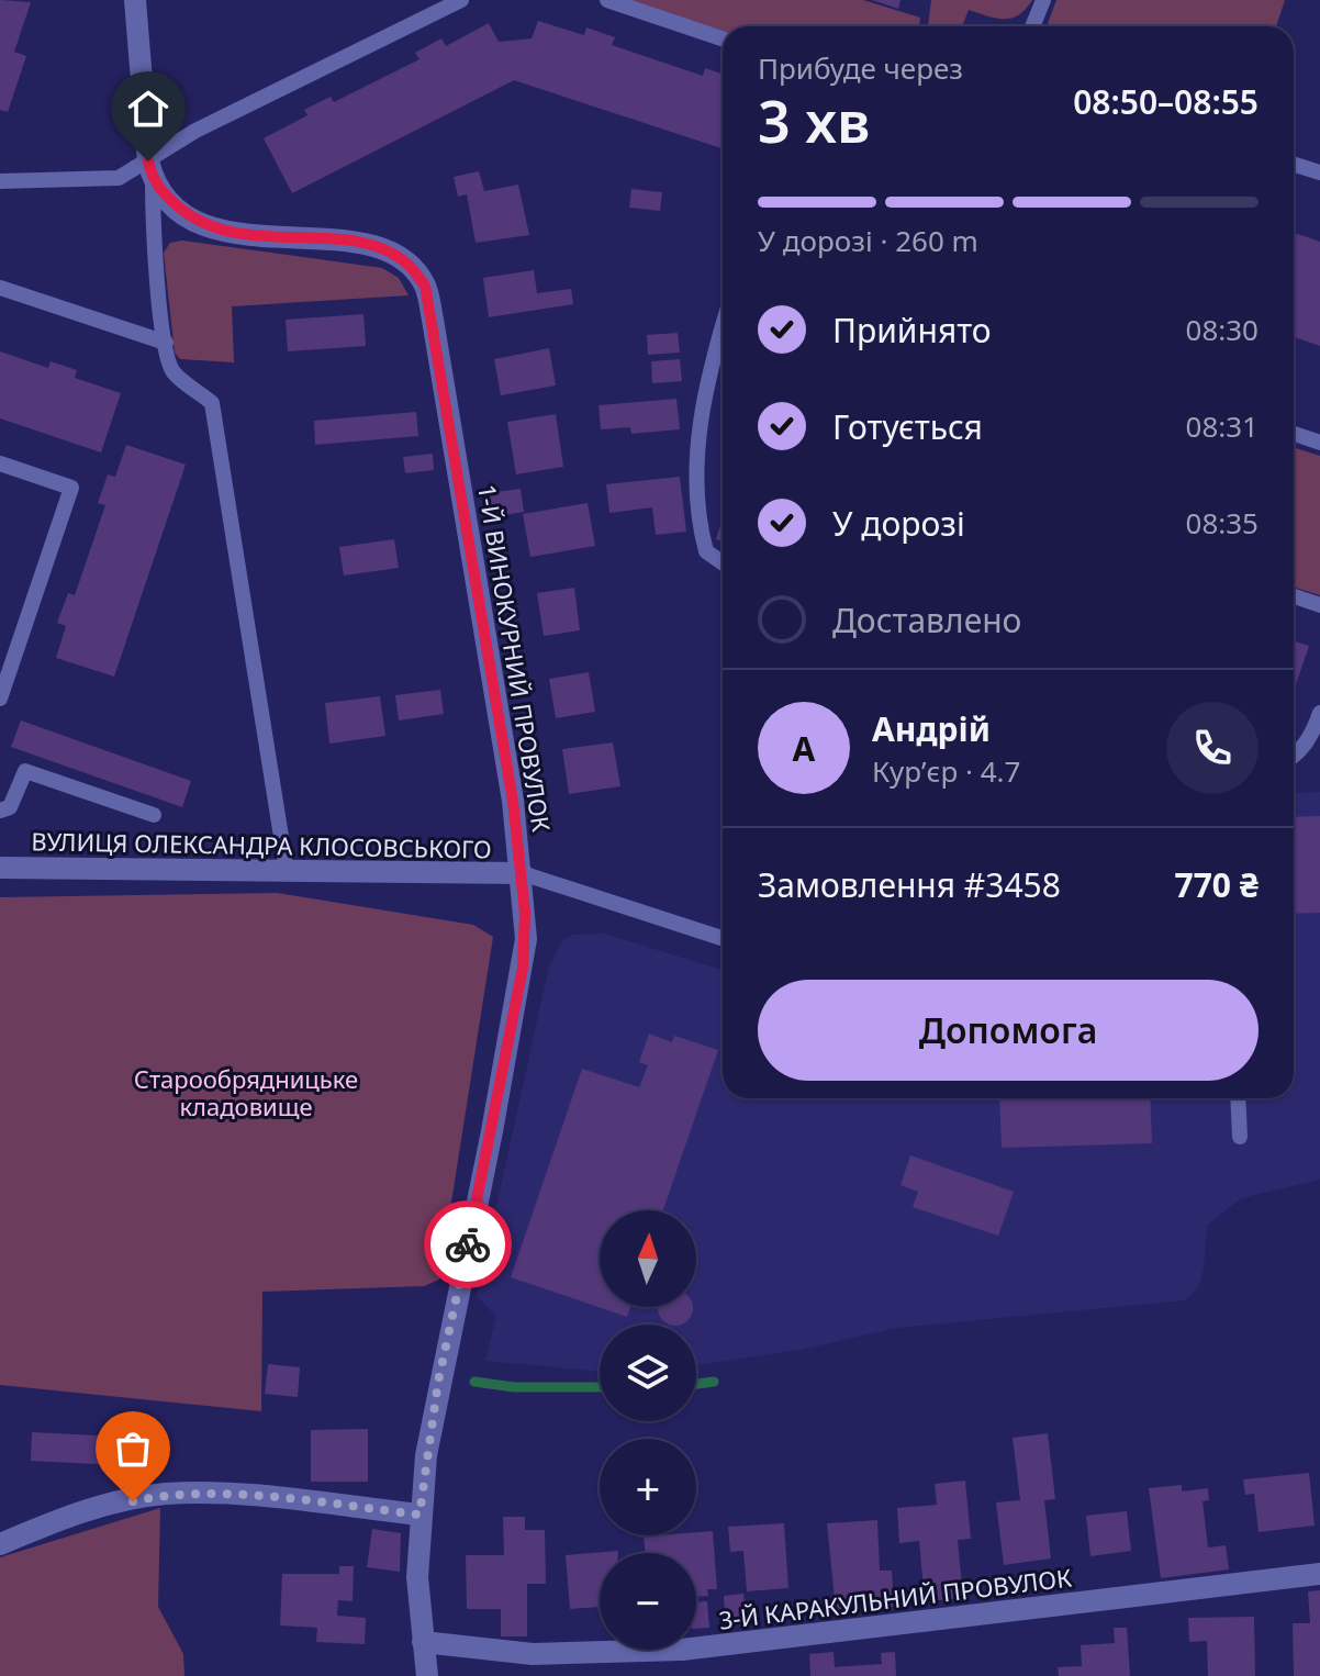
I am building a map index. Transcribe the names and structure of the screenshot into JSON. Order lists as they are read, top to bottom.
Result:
{
  "streets": {
    "street": ["1-Й ВИНОКУРНИЙ ПРОВУЛОК", "ВУЛИЦЯ ОЛЕКСАНДРА КЛОСОВСЬКОГО", "3-Й КАРАКУЛЬНИЙ ПРОВУЛОК"]
  },
  "crossings": [
    ["1-Й ВИНОКУРНИЙ ПРОВУЛОК", "ВУЛИЦЯ ОЛЕКСАНДРА КЛОСОВСЬКОГО"],
    ["1-Й ВИНОКУРНИЙ ПРОВУЛОК", "3-Й КАРАКУЛЬНИЙ ПРОВУЛОК"]
  ],
  "parks": ["Старообрядницьке кладовище"],
  "north": "top",
  "page": {
    "heading": ["3 хв", "Прибуде через", "08:50–08:55"],
    "panel": [
      "Андрій",
      "Кур’єр · 4.7",
      "Замовлення #3458",
      "770 ₴"
    ],
    "bar": "У дорозі · 260 m",
    "list": [
      ["Прийнято", "08:30"],
      ["Готується", "08:31"],
      ["У дорозі", "08:35"],
      "Доставлено"
    ],
    "round": "А",
    "buttons": "Допомога",
    "map_buttons": ["+", "−"]
  }
}
